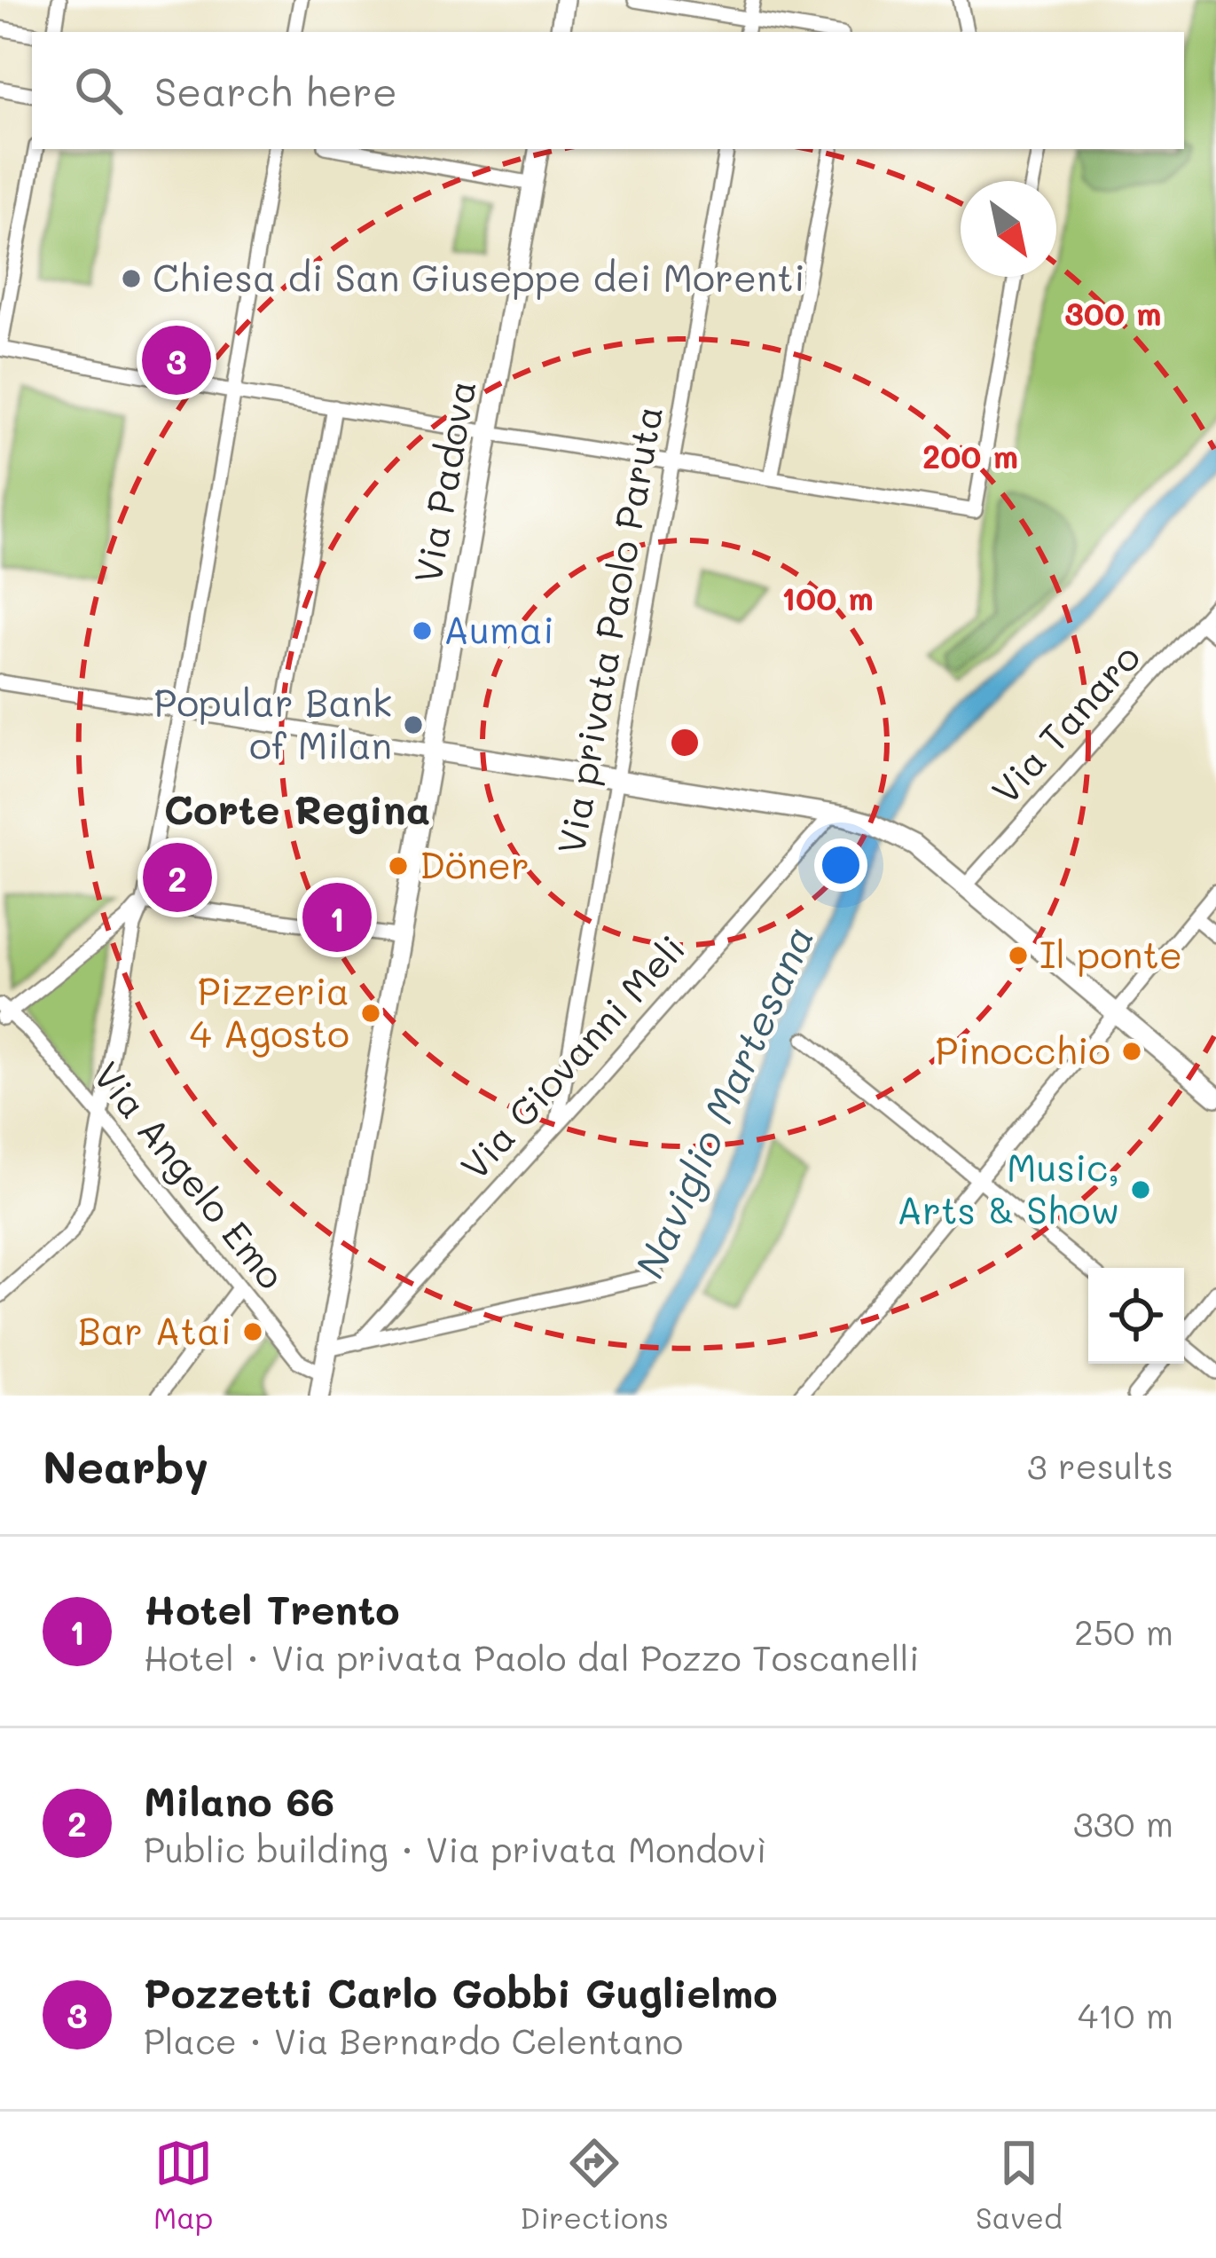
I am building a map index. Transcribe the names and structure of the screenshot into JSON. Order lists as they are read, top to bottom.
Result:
{
  "streets": {
    "street": [
      "Via Padova",
      "Via privata Paolo Paruta",
      "Via Tanaro",
      "Via Giovanni Meli",
      "Via Angelo Emo"
    ]
  },
  "crossings": [
    ["Via Padova", "Via Angelo Emo"],
    ["Via privata Paolo Paruta", "Via Giovanni Meli"]
  ],
  "districts": ["Corte Regina"],
  "water": ["Naviglio Martesana"],
  "places": [
    "Chiesa di San Giuseppe dei Morenti",
    "Aumai",
    "Popular Bank of Milan",
    "Döner",
    "Il ponte",
    "Pizzeria 4 Agosto",
    "Pinocchio",
    "Music, Arts & Show",
    "Bar Atai"
  ],
  "north": "bottom right",
  "page": {
    "search": "Search here",
    "pins": ["3", "2", "1"],
    "heading": ["Nearby", "3 results"],
    "list": [
      {
        "mark": "1",
        "name": "Hotel Trento",
        "note": "Hotel · Via privata Paolo dal Pozzo Toscanelli",
        "value": "250 m"
      },
      {
        "mark": "2",
        "name": "Milano 66",
        "note": "Public building · Via privata Mondovì",
        "value": "330 m"
      },
      {
        "mark": "3",
        "name": "Pozzetti Carlo Gobbi Guglielmo",
        "note": "Place · Via Bernardo Celentano",
        "value": "410 m"
      }
    ],
    "nav": ["Map", "Directions", "Saved"]
  },
  "rings": ["300 m", "200 m", "100 m"]
}
